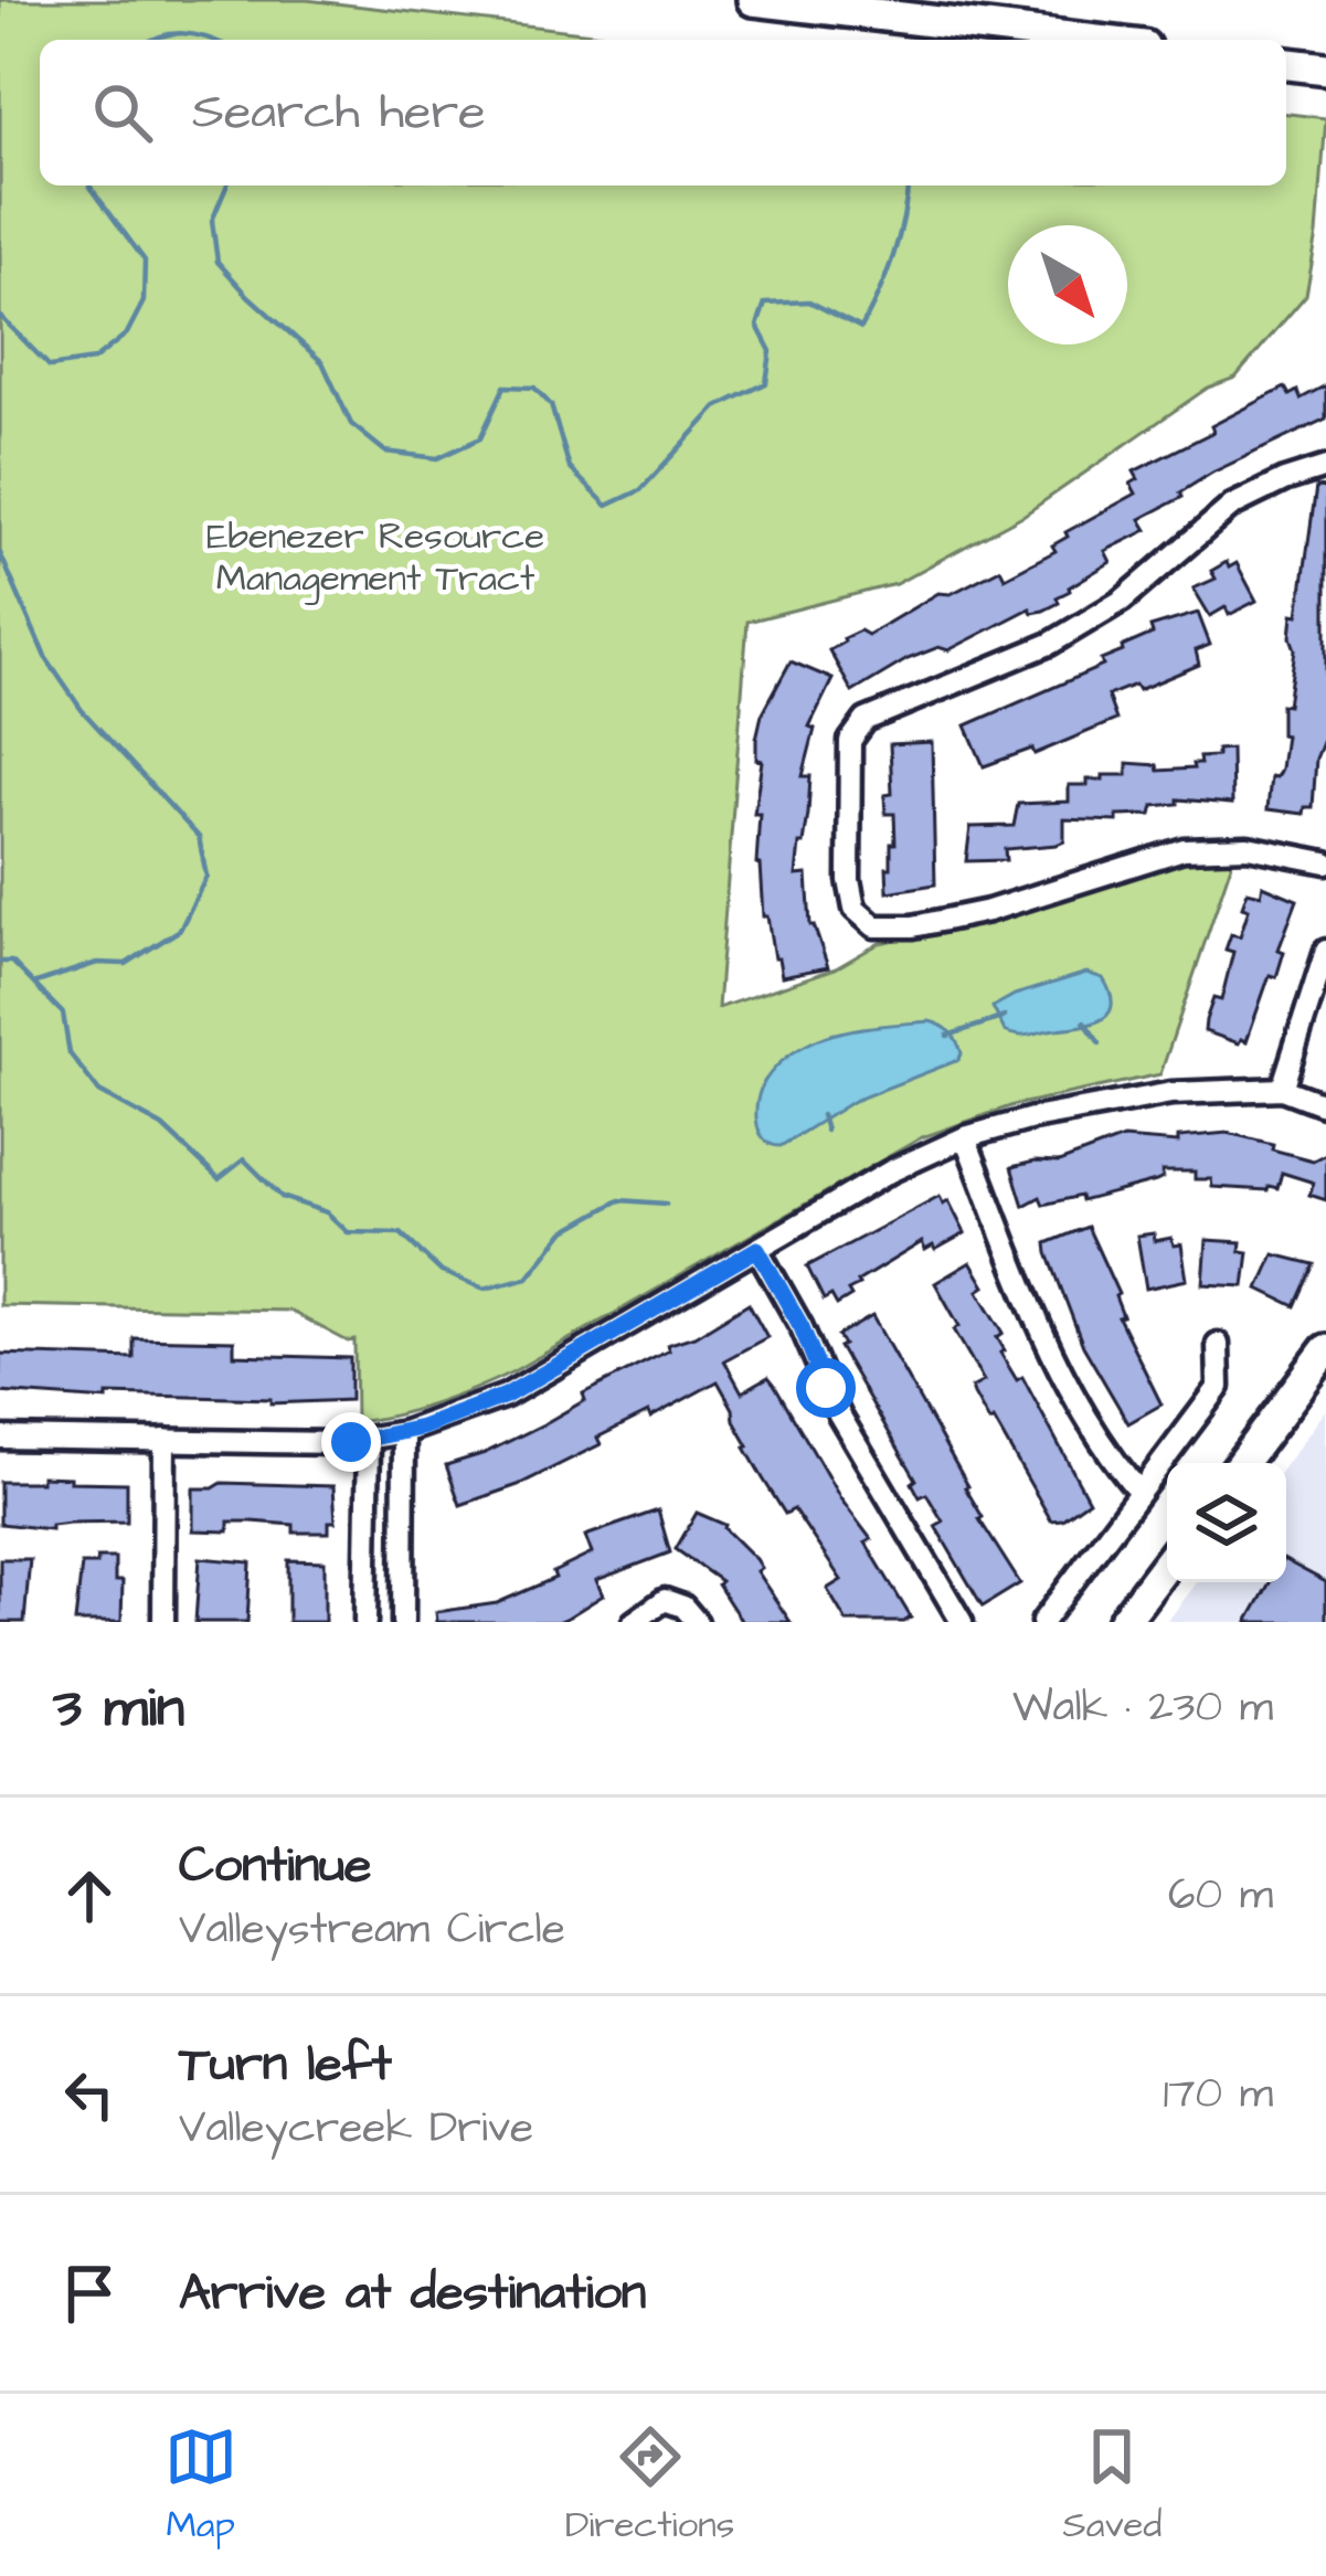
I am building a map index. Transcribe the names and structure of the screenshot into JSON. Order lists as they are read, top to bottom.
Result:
{
  "parks": ["Ebenezer Resource Management Tract"],
  "north": "bottom right",
  "page": {
    "search": "Search here",
    "heading": ["3 min", "Walk · 230 m"],
    "list": [
      ["Continue", "Valleystream Circle", "60 m"],
      ["Turn left", "Valleycreek Drive", "170 m"],
      "Arrive at destination"
    ],
    "nav": ["Map", "Directions", "Saved"]
  }
}
